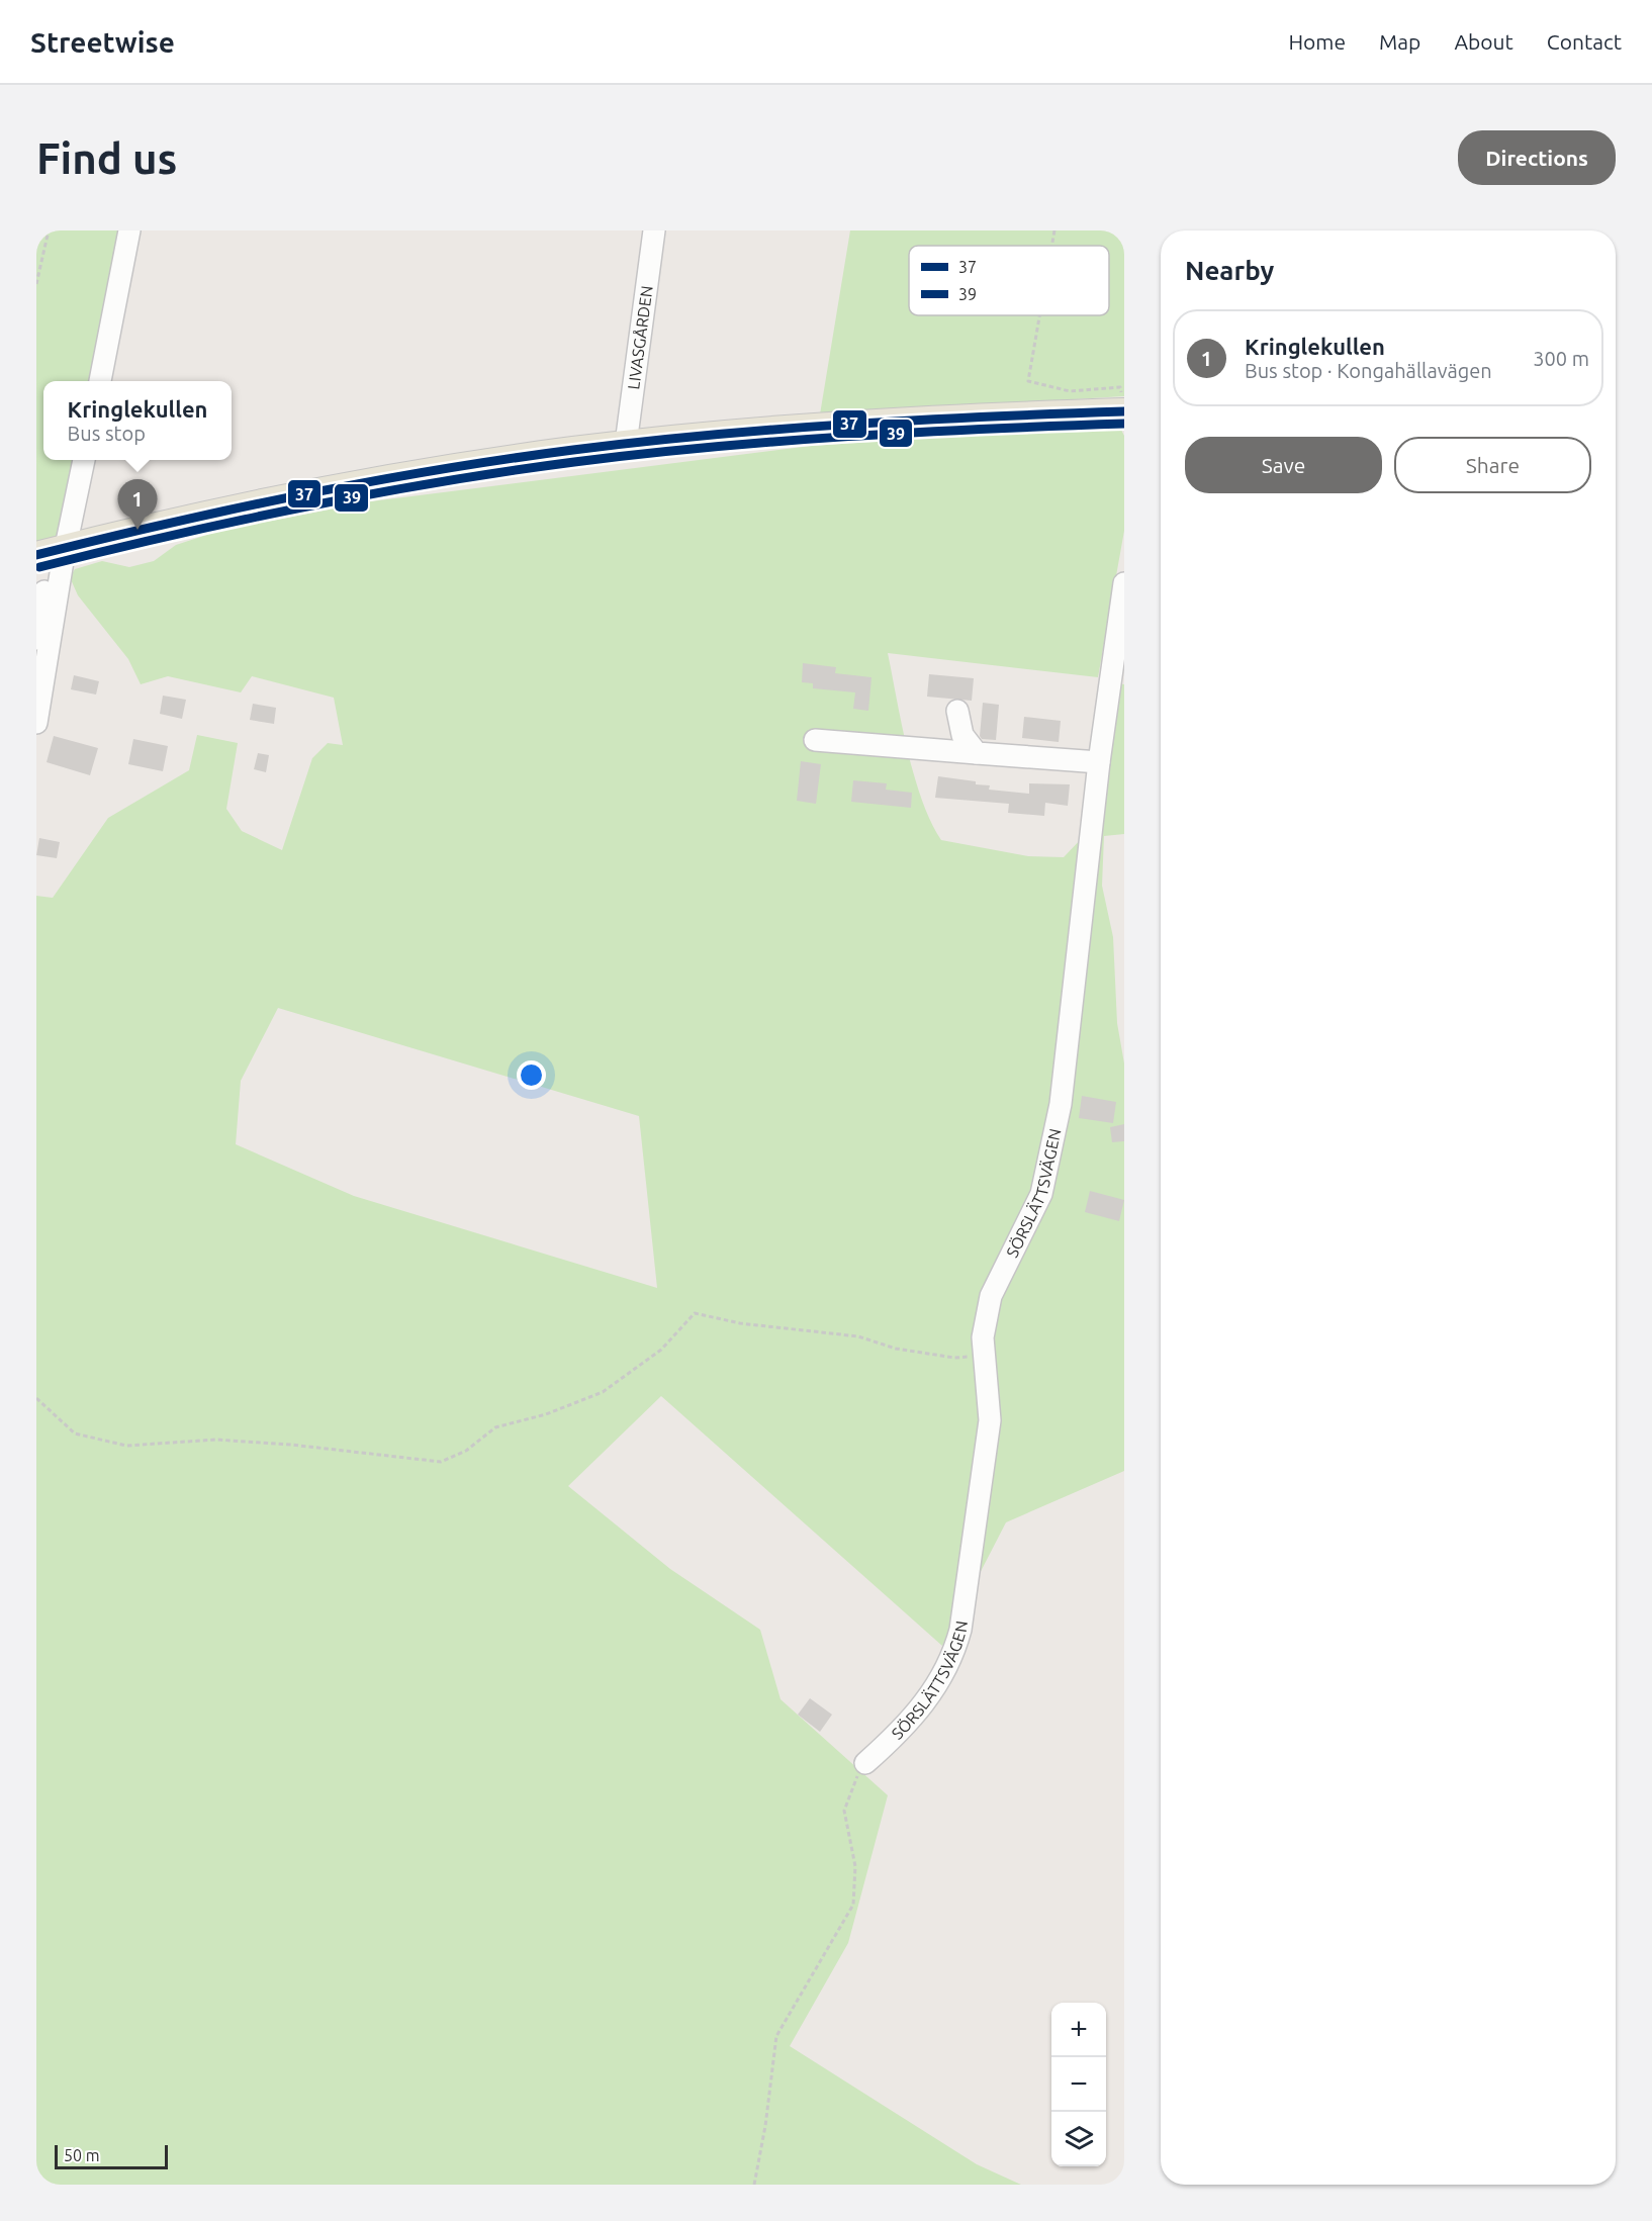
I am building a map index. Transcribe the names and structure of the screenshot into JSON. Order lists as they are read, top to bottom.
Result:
{
  "streets": {
    "street": ["LIVASGÅRDEN", "SÖRSLÄTTSVÄGEN"]
  },
  "lines": ["transit line 37", "transit line 39"],
  "legend": ["37", "39"],
  "scale_bar": "50 m",
  "page": {
    "header": "Streetwise",
    "nav": [
      "Home",
      "Map",
      "About",
      "Contact"
    ],
    "buttons": [
      "Directions",
      ["Save", "Share"]
    ],
    "title": "Find us",
    "heading": "Nearby",
    "list": [
      {
        "mark": "1",
        "name": "Kringlekullen",
        "note": "Bus stop · Kongahällavägen",
        "value": "300 m"
      }
    ],
    "popup": ["Kringlekullen", "Bus stop"],
    "pins": "1",
    "map_buttons": ["+", "−"],
    "scale": "50 m"
  }
}
